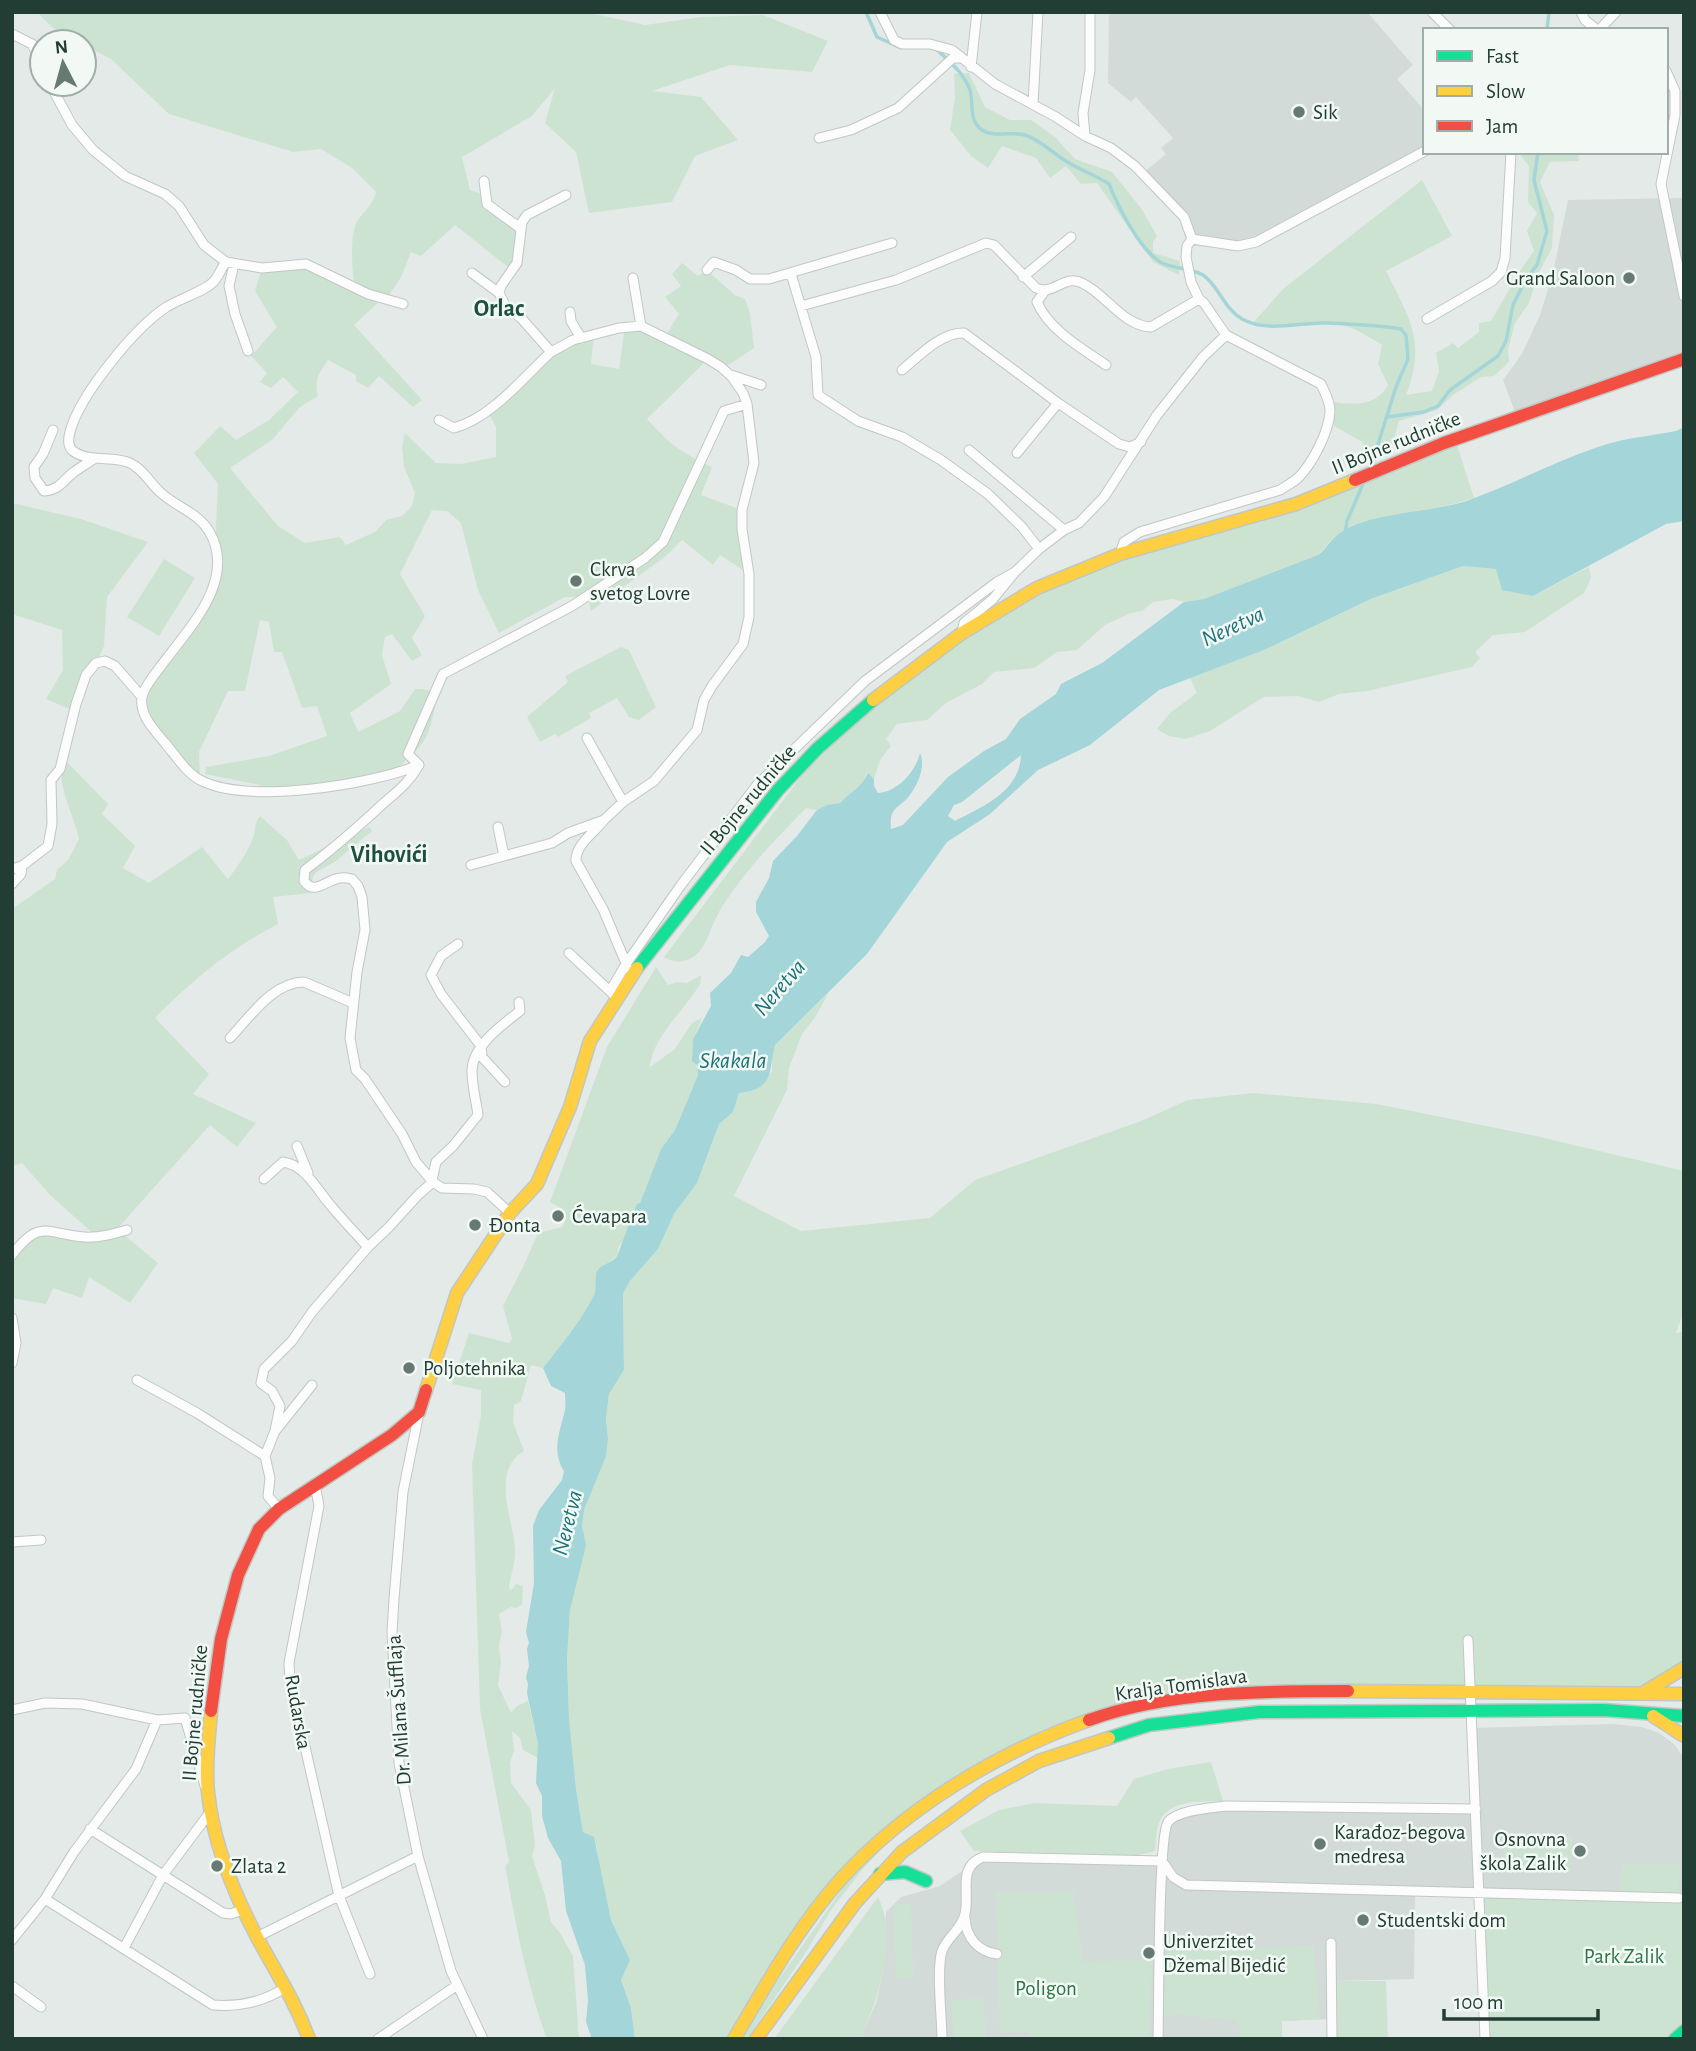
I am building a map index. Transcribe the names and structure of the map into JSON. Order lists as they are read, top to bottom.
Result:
{
  "streets": {
    "street": [
      "II Bojne rudničke",
      "Kralja Tomislava",
      "Dr. Milana Šufflaja",
      "Rudarska"
    ]
  },
  "crossings": [
    ["II Bojne rudničke", "Dr. Milana Šufflaja"],
    ["II Bojne rudničke", "Rudarska"]
  ],
  "districts": ["Orlac", "Vihovići"],
  "water": ["Neretva", "Skakala"],
  "parks": ["Park Zalik", "Poligon"],
  "places": [
    "Sik",
    "Grand Saloon",
    "Ckrva svetog Lovre",
    "Ćevapara",
    "Đonta",
    "Poljotehnika",
    "Karađoz-begova medresa",
    "Osnovna škola Zalik",
    "Zlata 2",
    "Studentski dom",
    "Univerzitet Džemal Bijedić"
  ],
  "legend": ["Fast", "Slow", "Jam"],
  "scale_bar": "100 m",
  "north": "top"
}
